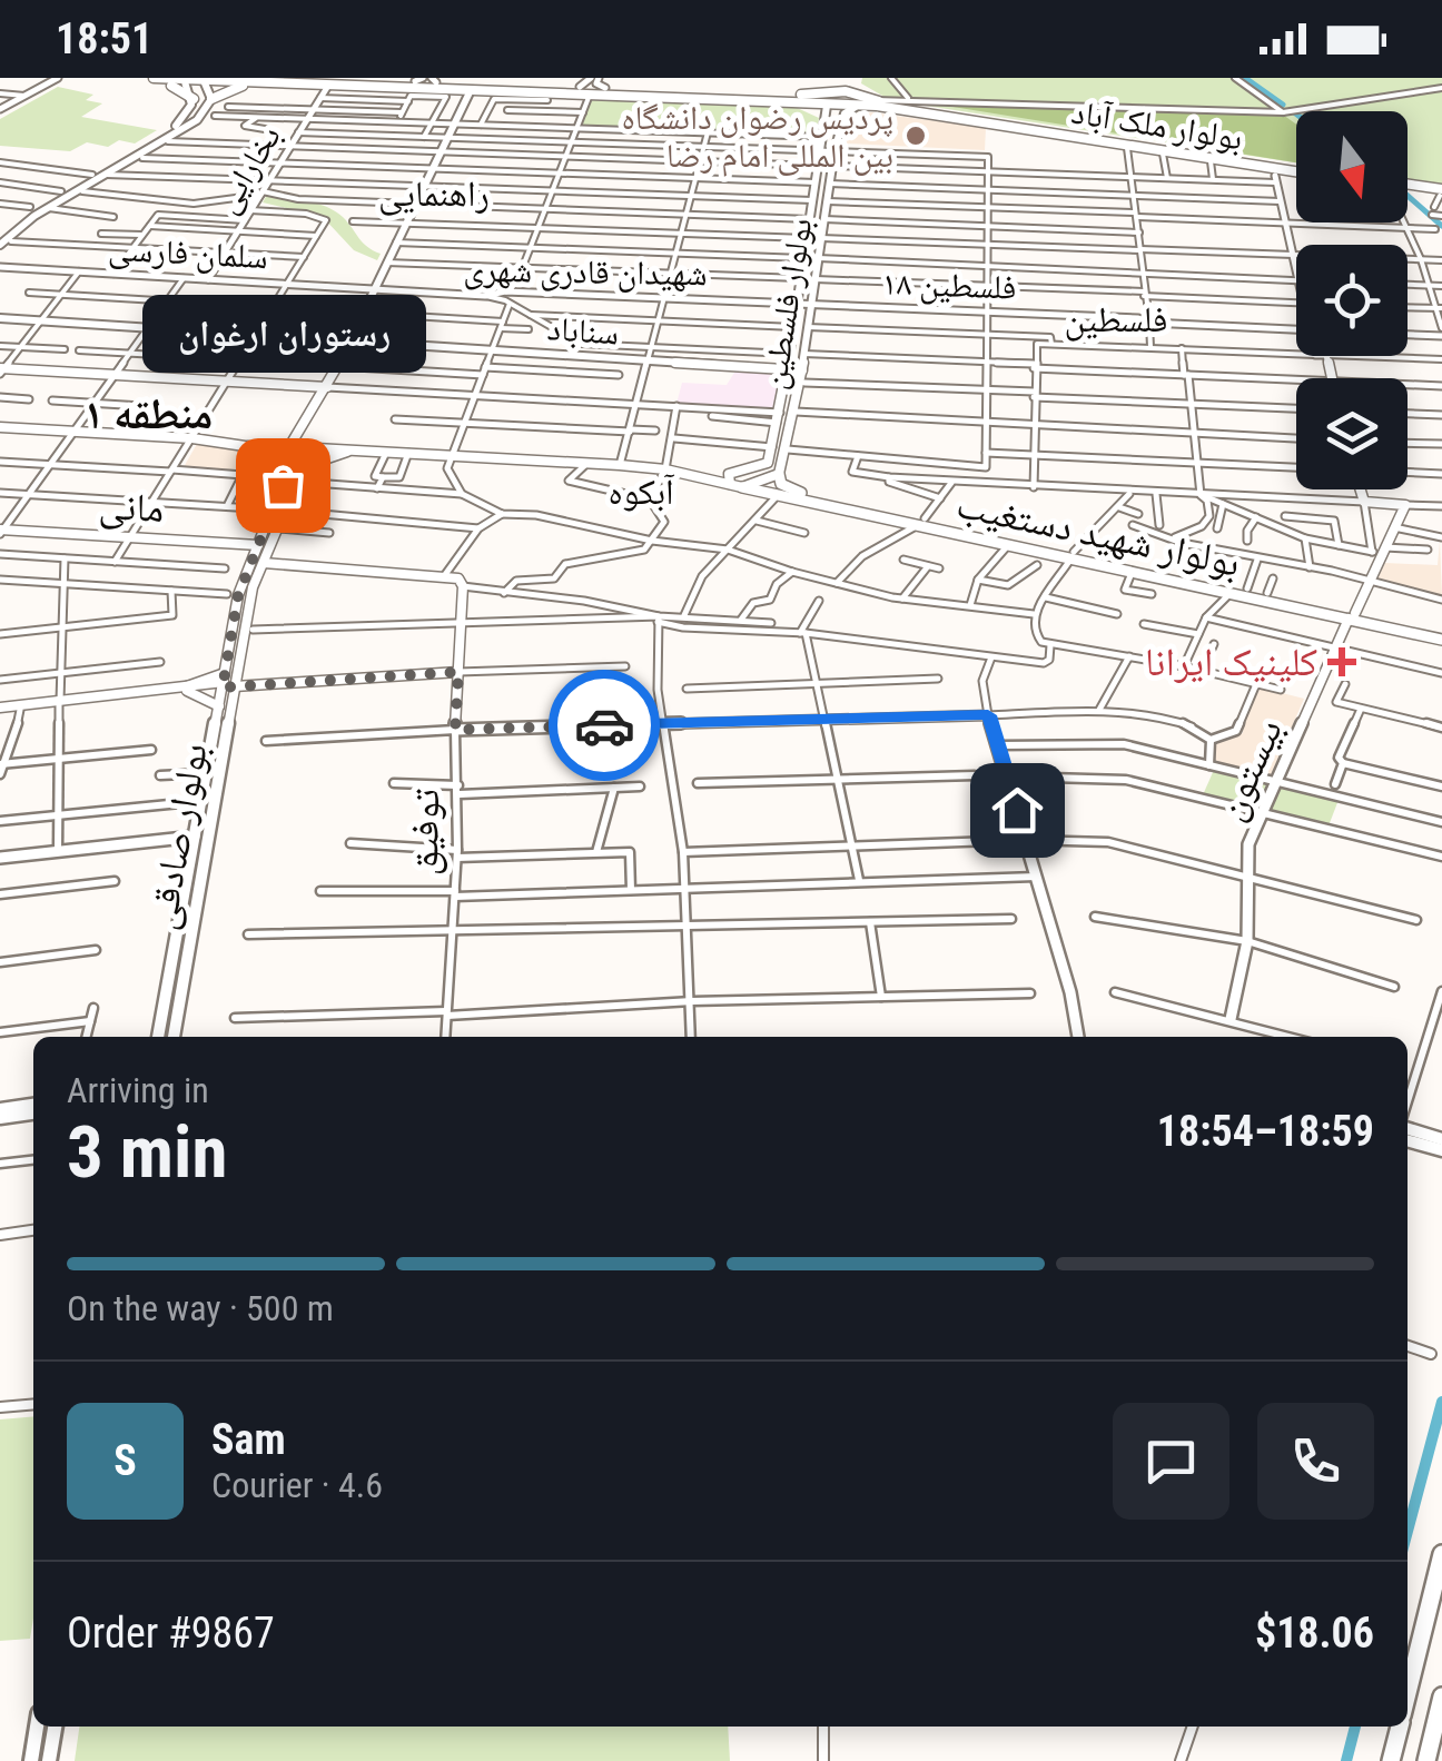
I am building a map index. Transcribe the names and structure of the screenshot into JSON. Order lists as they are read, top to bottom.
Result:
{
  "streets": {
    "main road": [
      "بولوار ملک آباد",
      "بولوار فلسطین",
      "سناباد",
      "بولوار شهید دستغیب",
      "بولوار صادقی"
    ],
    "street": [
      "بخارایی",
      "سلمان فارسی",
      "شهیدان قادری شهری",
      "فلسطین ۱۸",
      "مانی",
      "بیستون",
      "توفیق"
    ]
  },
  "crossings": [
    ["بولوار ملک آباد", "بولوار فلسطین"],
    ["بخارایی", "سلمان فارسی"],
    ["سلمان فارسی", "شهیدان قادری شهری"],
    ["شهیدان قادری شهری", "بولوار فلسطین"],
    ["فلسطین ۱۸", "بولوار فلسطین"],
    ["بولوار فلسطین", "سناباد"],
    ["بولوار فلسطین", "بولوار شهید دستغیب"],
    ["مانی", "بولوار صادقی"],
    ["بولوار شهید دستغیب", "بیستون"]
  ],
  "districts": [
    "راهنمایی",
    "فلسطین",
    "منطقه ۱",
    "آبکوه"
  ],
  "places": {
    "other": ["پردیس رضوان دانشگاه بین المللی امام رضا", "رستوران ارغوان"],
    "health": ["کلینیک ایرانا"]
  },
  "north": "bottom",
  "page": {
    "status": "18:51",
    "bubble": "رستوران ارغوان",
    "heading": ["3 min", "Arriving in", "18:54–18:59"],
    "panel": [
      "Sam",
      "Courier · 4.6",
      "Order #9867",
      "$18.06"
    ],
    "bar": "On the way · 500 m",
    "round": "S"
  }
}
